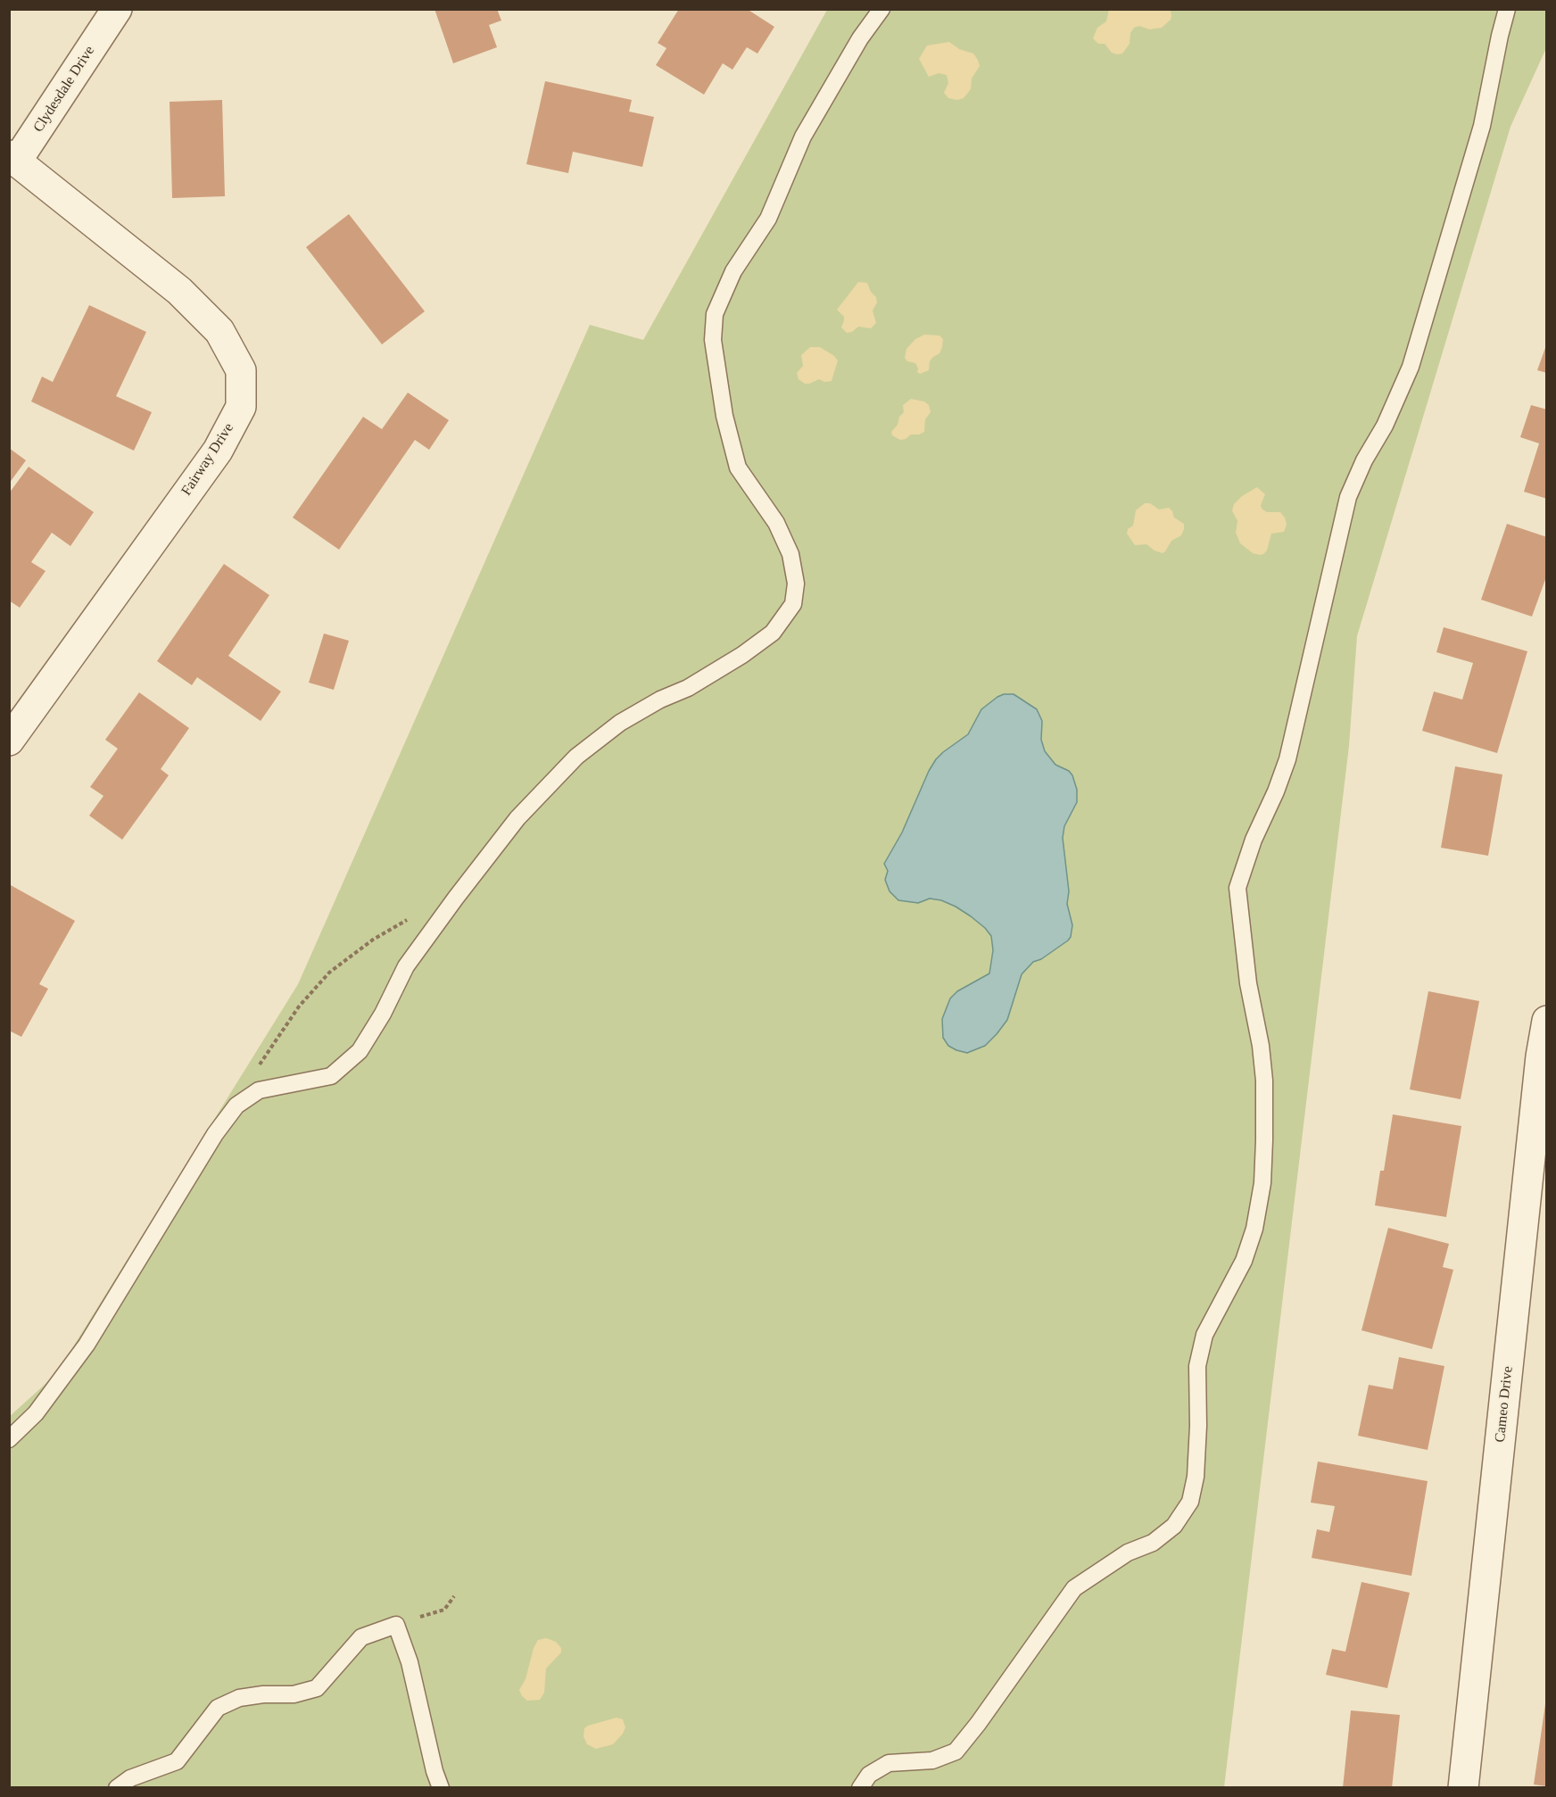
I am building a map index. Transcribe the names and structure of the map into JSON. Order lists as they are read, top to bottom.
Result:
{
  "streets": {
    "street": ["Clydesdale Drive", "Fairway Drive", "Cameo Drive"]
  },
  "crossings": [
    ["Clydesdale Drive", "Fairway Drive"]
  ]
}
